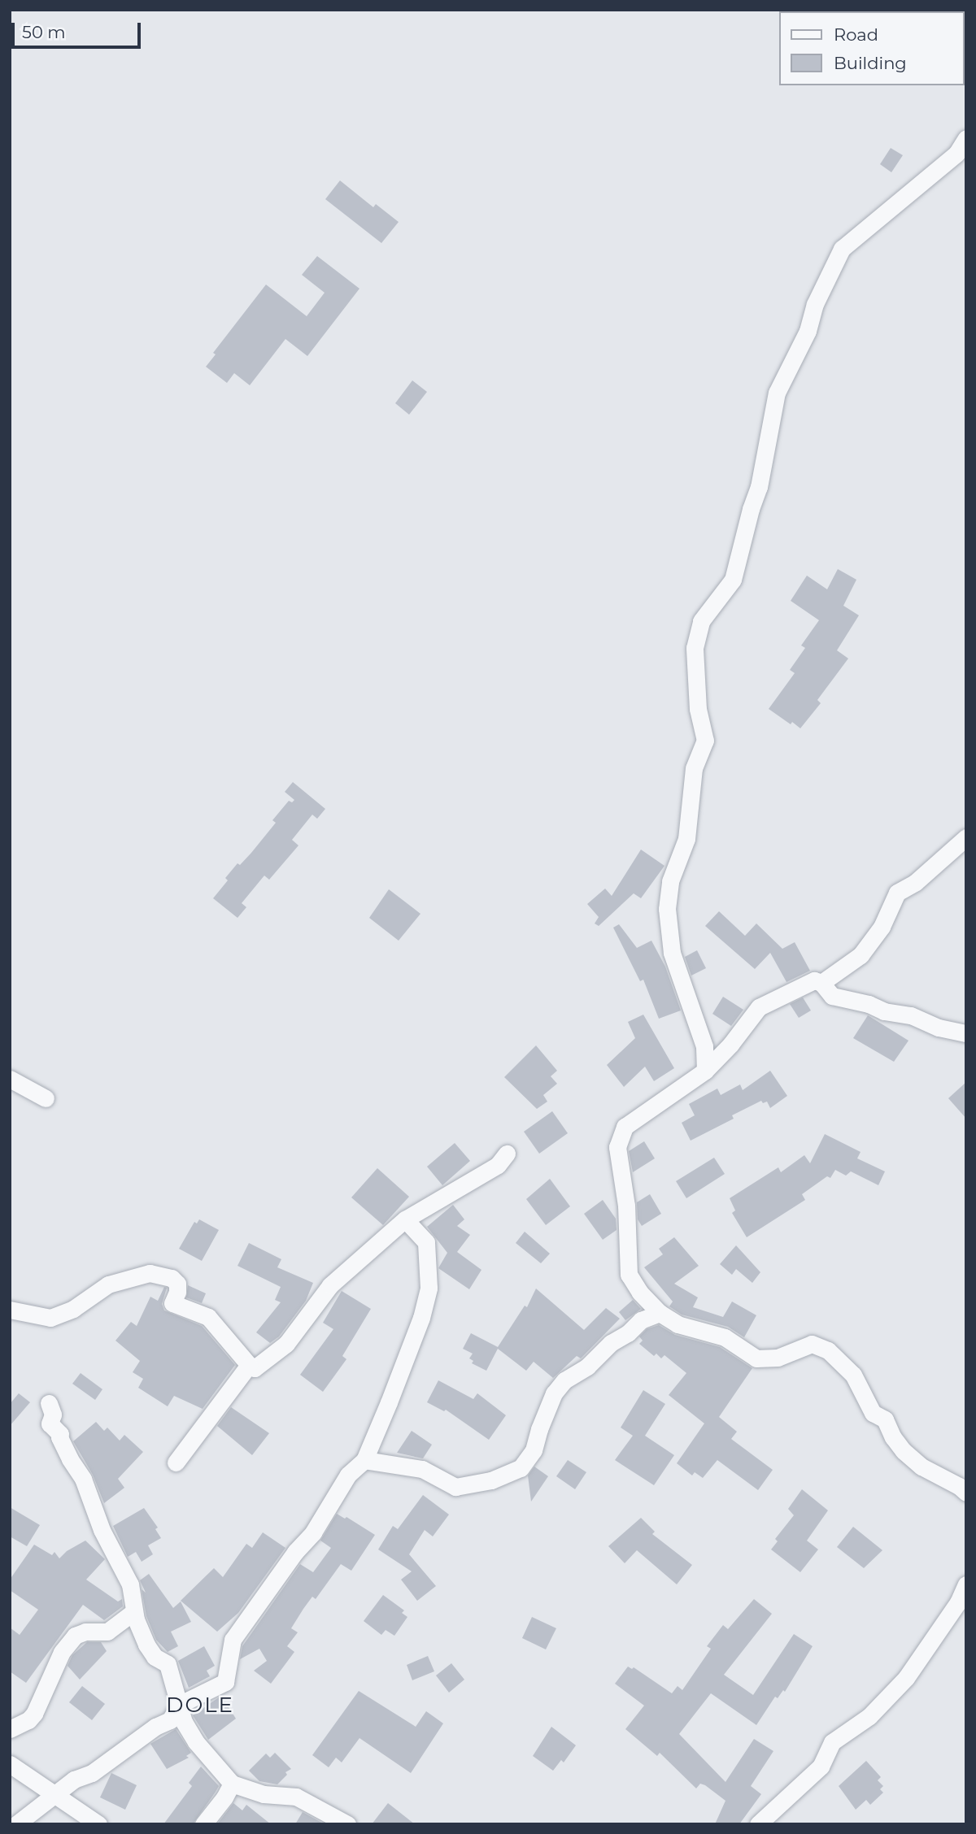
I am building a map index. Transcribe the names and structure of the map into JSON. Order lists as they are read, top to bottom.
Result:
{
  "districts": ["DOLE"],
  "legend": ["Road", "Building"],
  "scale_bar": "50 m"
}
